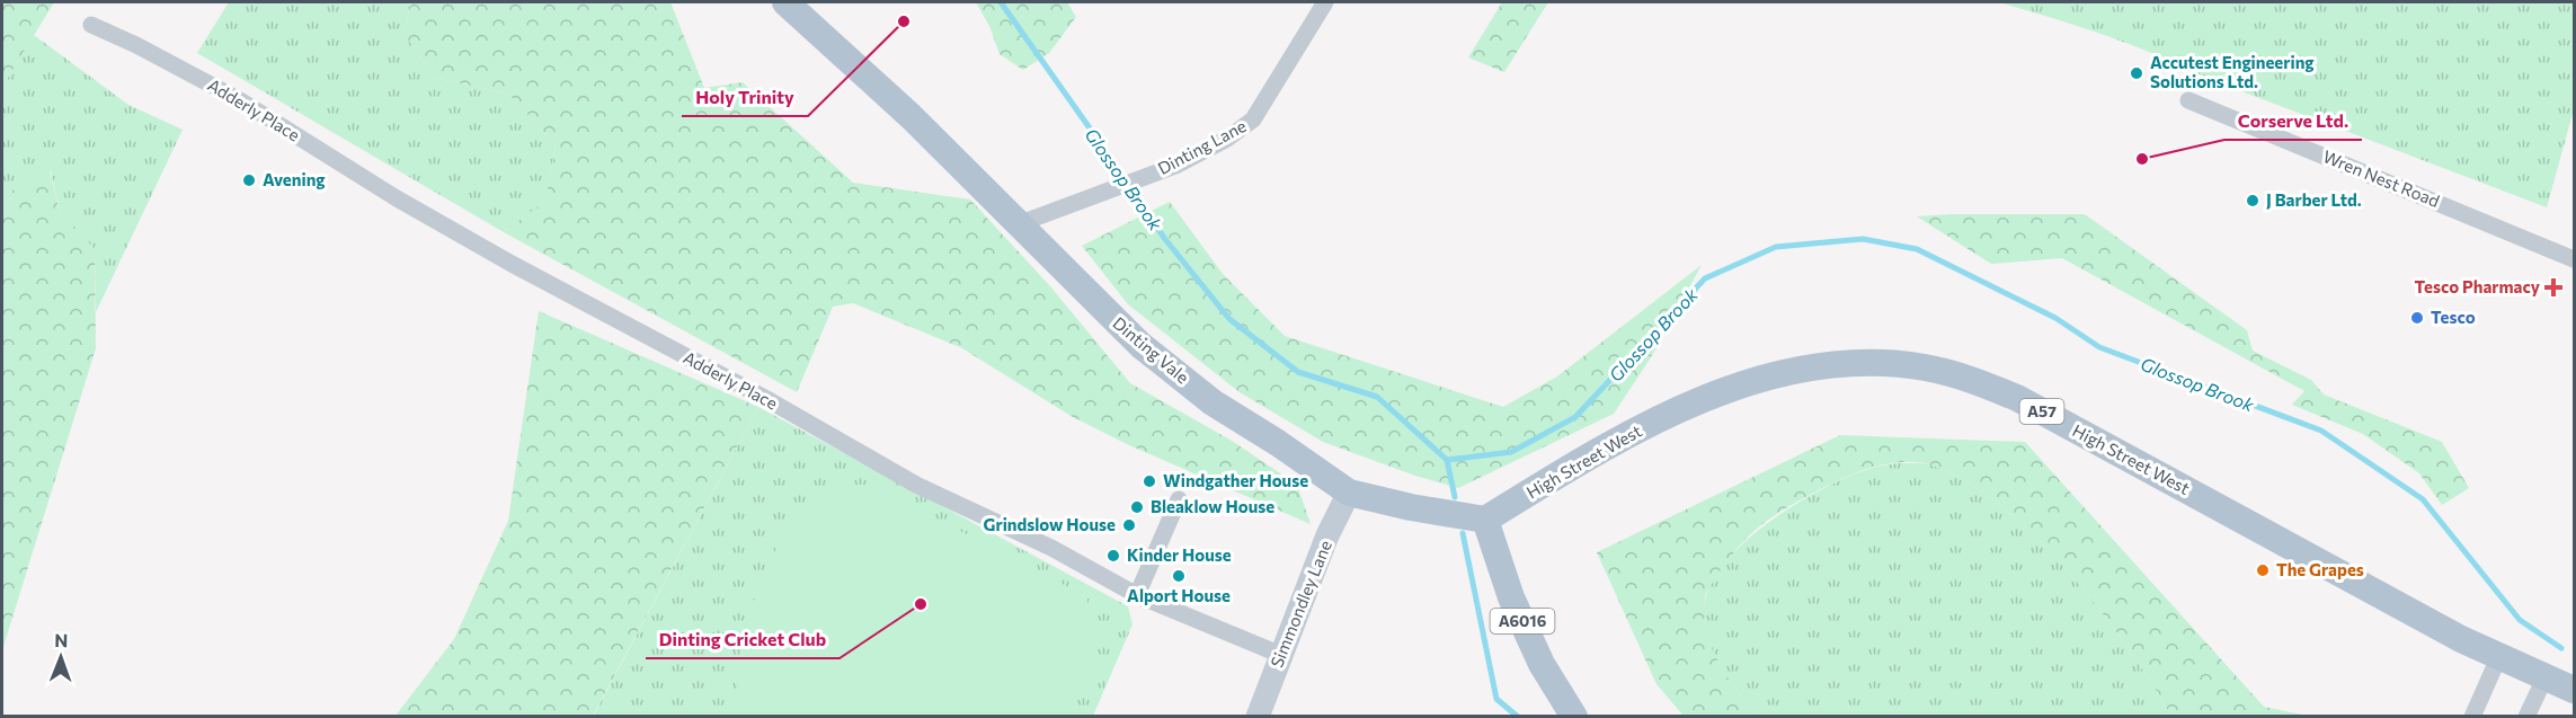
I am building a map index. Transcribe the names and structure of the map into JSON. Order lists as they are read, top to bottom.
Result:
{
  "streets": {
    "main road": [
      "Dinting Vale",
      "A57",
      "High Street West",
      "A6016"
    ],
    "street": [
      "Adderly Place",
      "Dinting Lane",
      "Wren Nest Road",
      "Simmondley Lane"
    ]
  },
  "crossings": [
    ["Adderly Place", "Simmondley Lane"],
    ["Dinting Lane", "Dinting Vale"],
    ["Dinting Vale", "High Street West"],
    ["Dinting Vale", "Simmondley Lane"],
    ["Dinting Vale", "A6016"],
    ["High Street West", "A6016"]
  ],
  "water": ["Glossop Brook"],
  "places": {
    "other": [
      "Holy Trinity",
      "Accutest Engineering Solutions Ltd.",
      "Corserve Ltd.",
      "Avening",
      "J Barber Ltd.",
      "Tesco",
      "Windgather House",
      "Bleaklow House",
      "Grindslow House",
      "Kinder House",
      "The Grapes",
      "Alport House",
      "Dinting Cricket Club"
    ],
    "health": ["Tesco Pharmacy"]
  },
  "north": "top"
}
